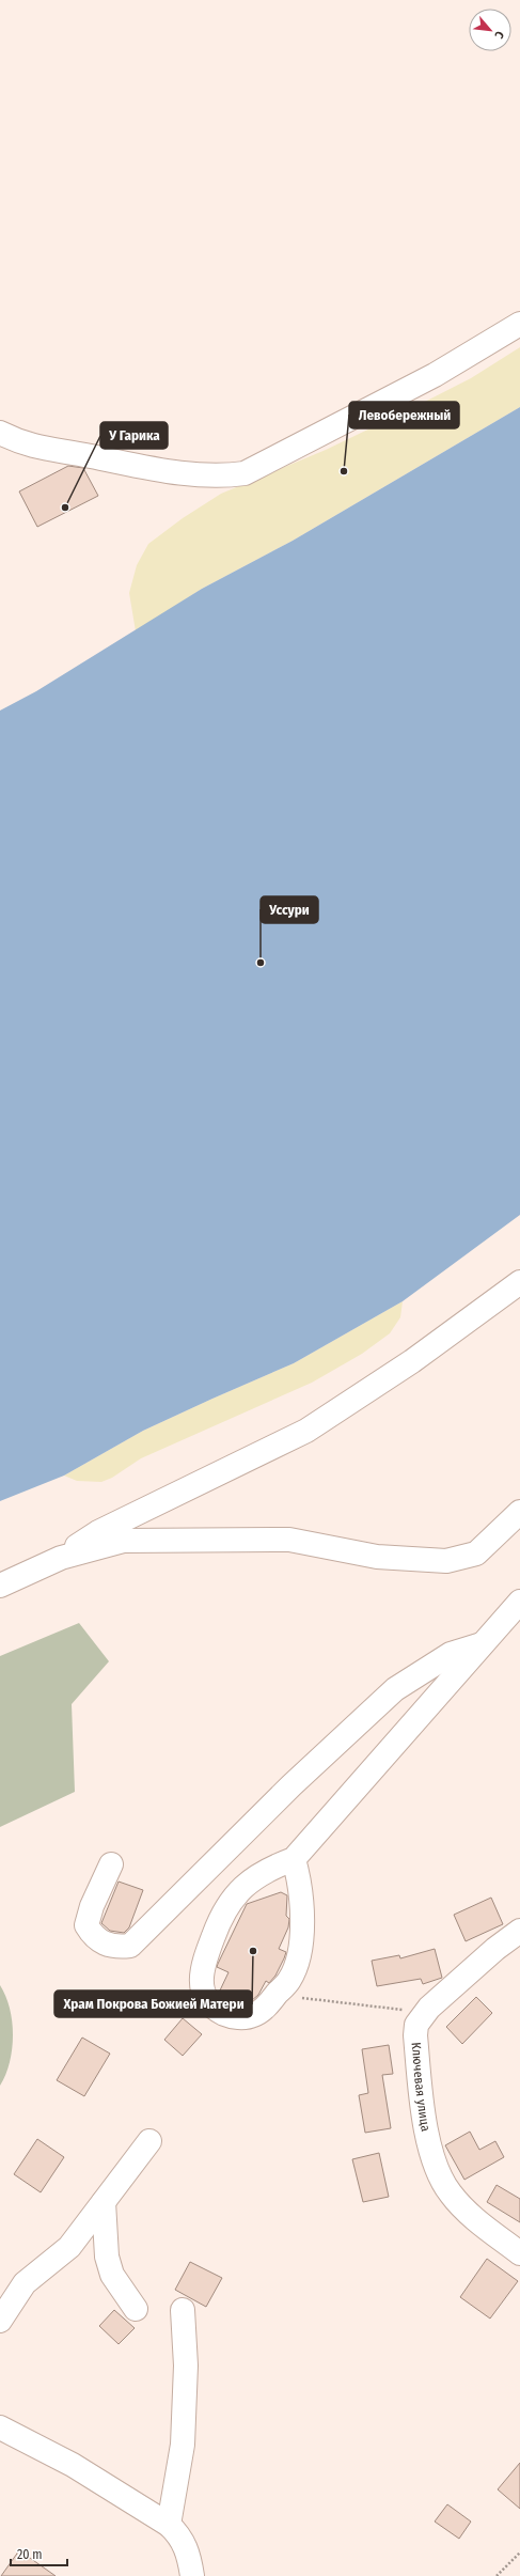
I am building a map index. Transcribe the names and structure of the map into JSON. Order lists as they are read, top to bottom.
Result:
{
  "streets": {
    "lane": ["Ключевая улица"]
  },
  "places": [
    "Левобережный",
    "У Гарика",
    "Уссури",
    "Храм Покрова Божией Матери"
  ],
  "scale_bar": "20 m",
  "north": "bottom right"
}
